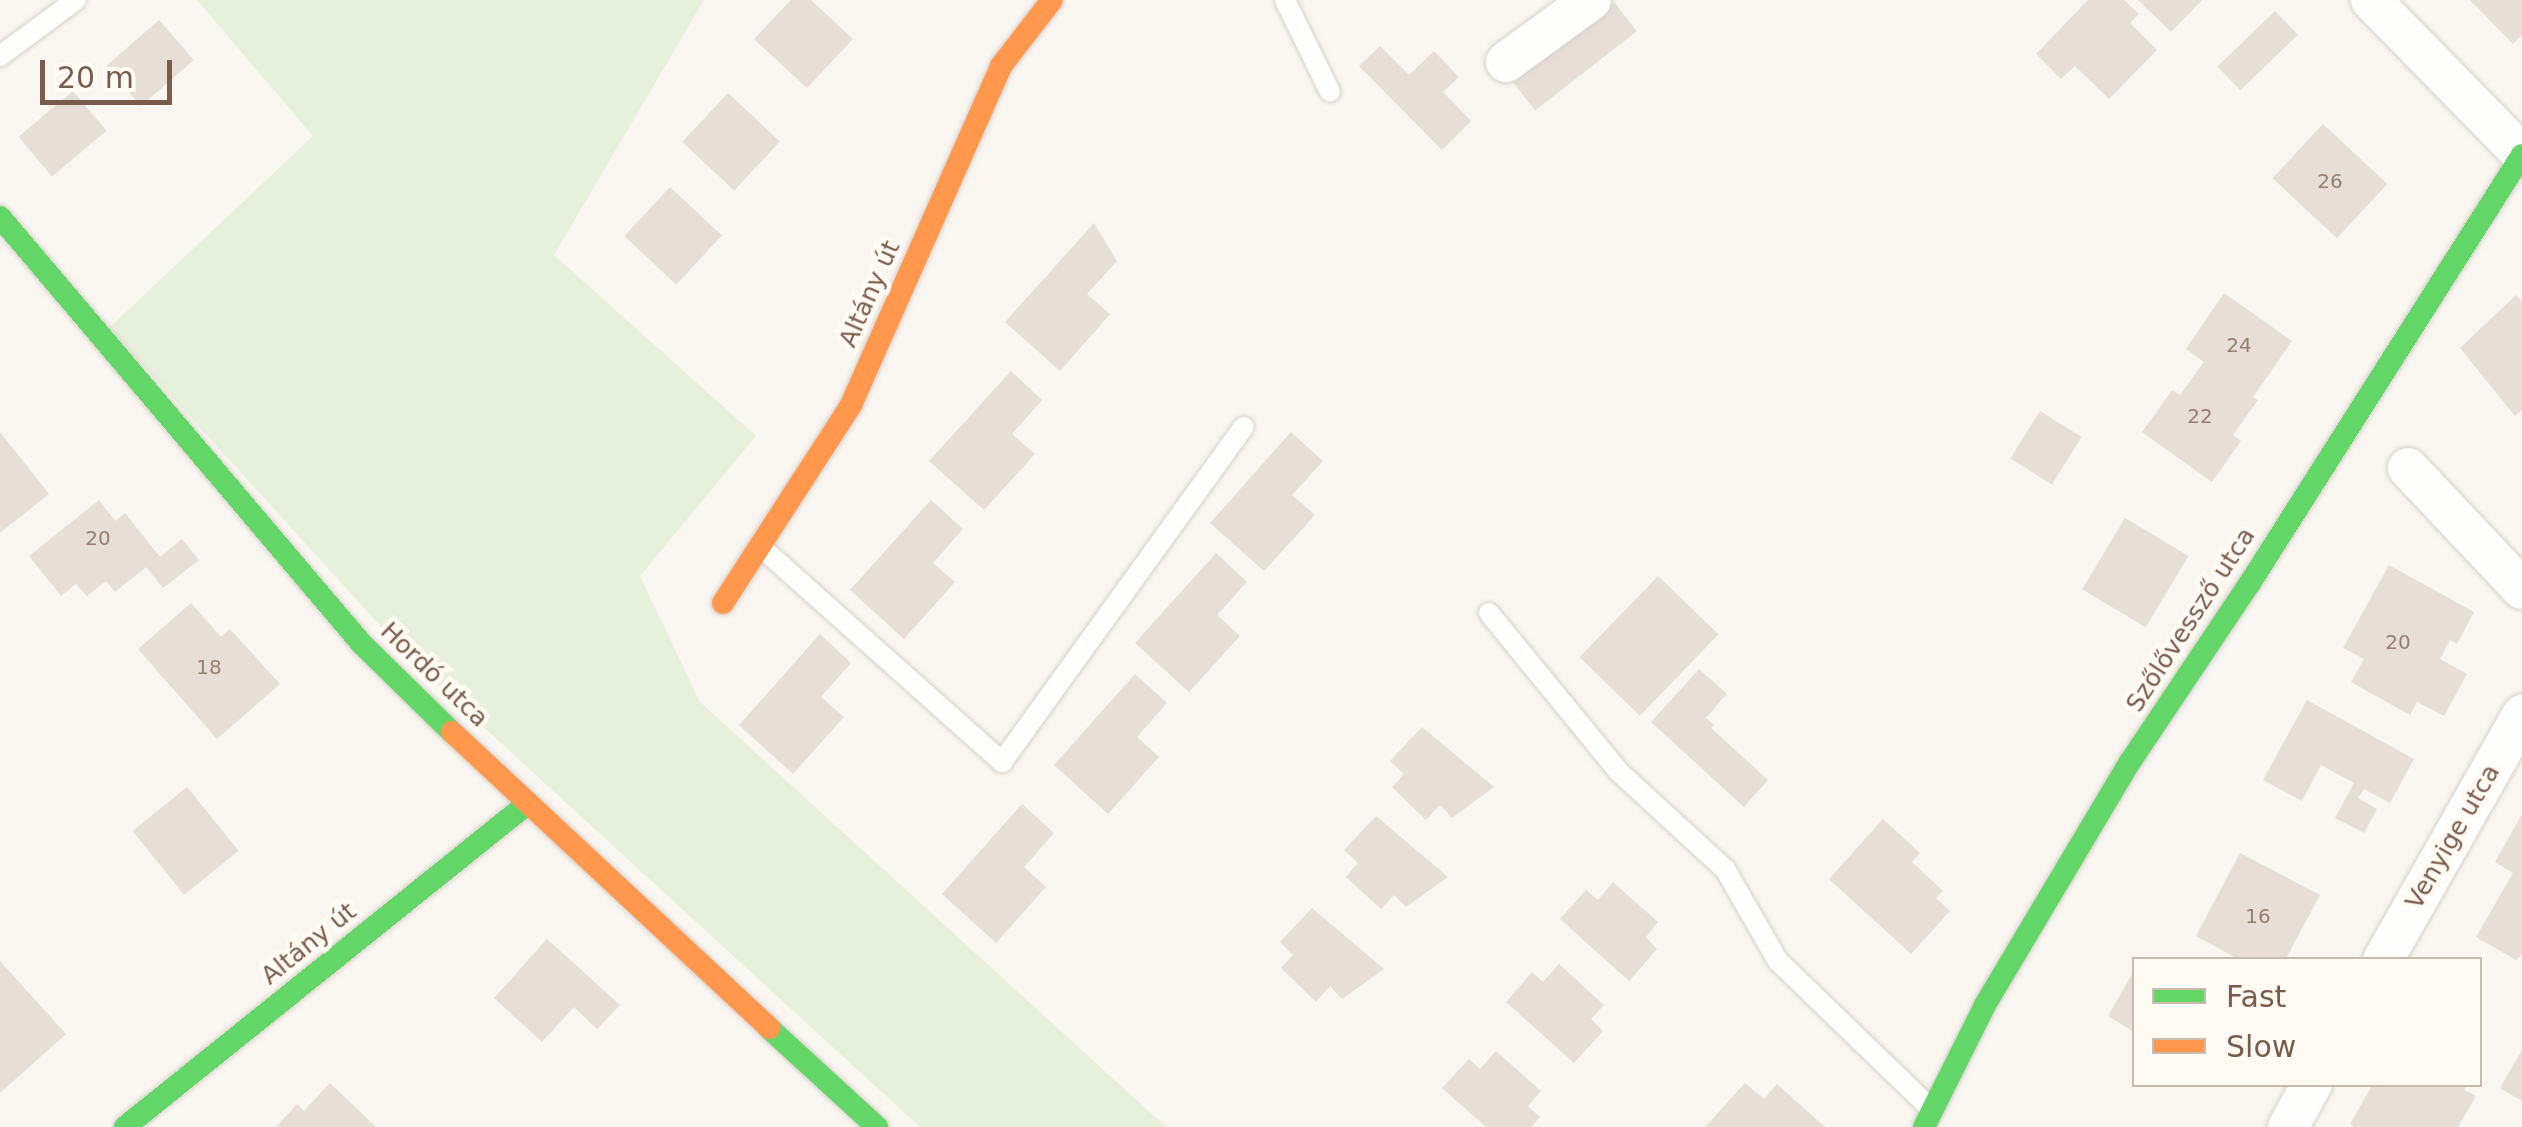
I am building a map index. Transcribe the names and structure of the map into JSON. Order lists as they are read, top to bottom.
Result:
{
  "streets": {
    "street": [
      "Altány út",
      "Szőlővessző utca",
      "Hordó utca",
      "Venyige utca"
    ]
  },
  "crossings": [
    ["Altány út", "Hordó utca"]
  ],
  "house_numbers": [
    "26",
    "24",
    "22",
    "20",
    "20",
    "18",
    "16"
  ],
  "legend": ["Fast", "Slow"],
  "scale_bar": "20 m"
}
